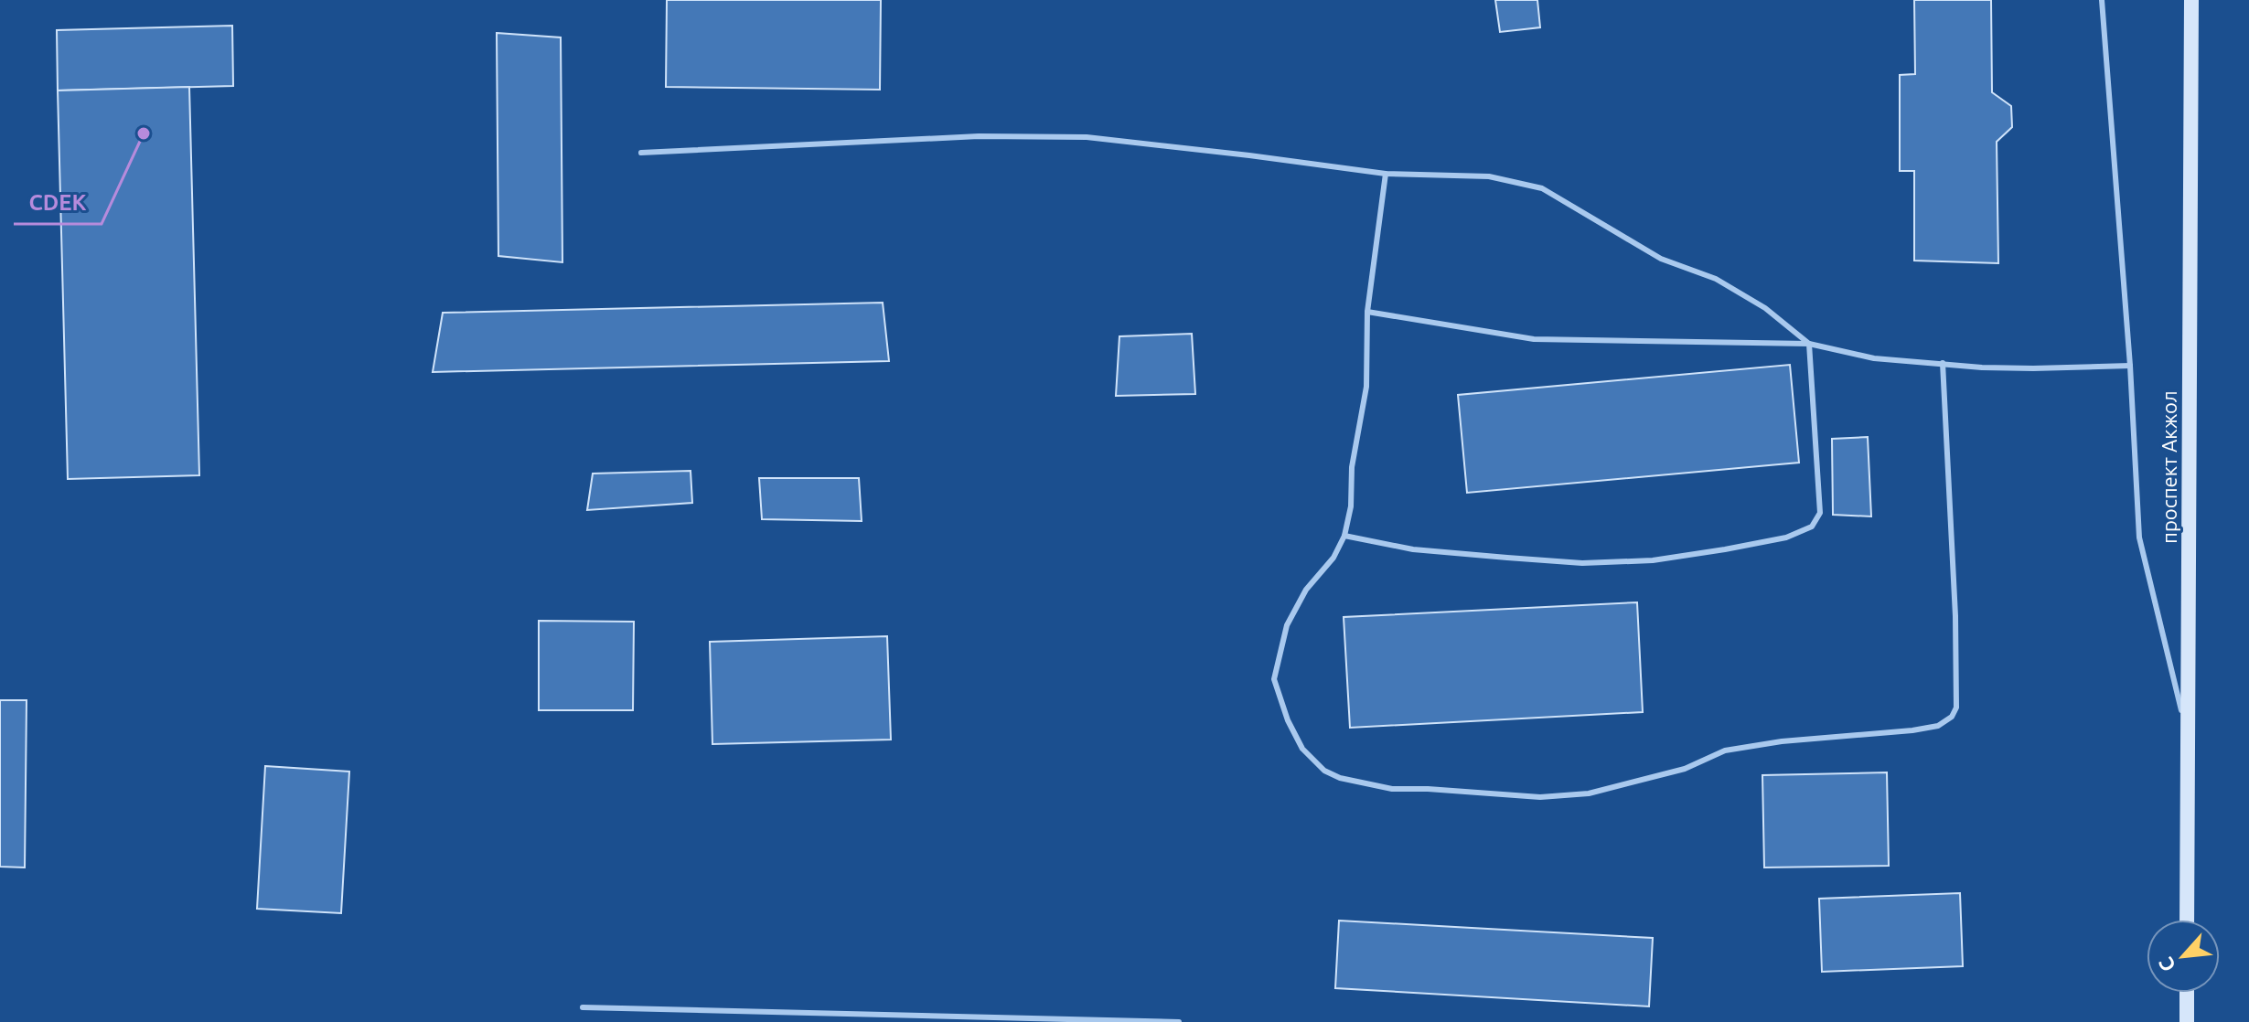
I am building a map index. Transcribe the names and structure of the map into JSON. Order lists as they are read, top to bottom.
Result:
{
  "streets": {
    "main road": ["проспект Акжол"]
  },
  "places": ["CDEK"],
  "north": "bottom left"
}
